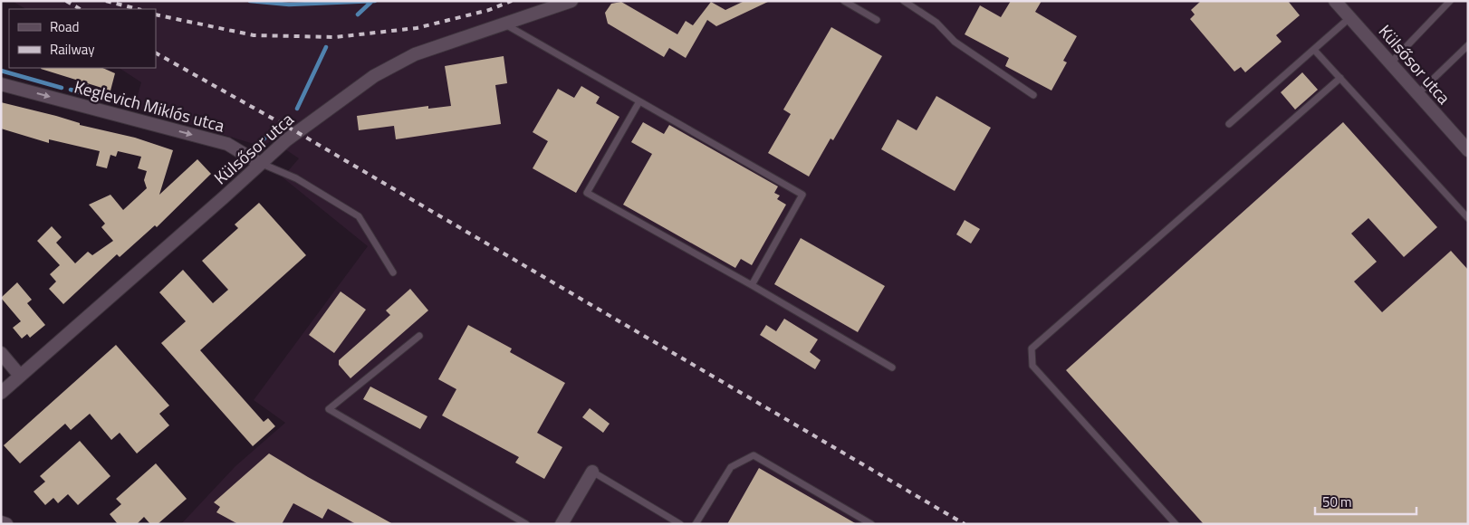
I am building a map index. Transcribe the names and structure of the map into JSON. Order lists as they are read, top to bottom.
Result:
{
  "streets": {
    "street": ["Külsősor utca", "Keglevich Miklós utca"]
  },
  "crossings": [
    ["Külsősor utca", "Keglevich Miklós utca"]
  ],
  "one_way": ["Keglevich Miklós utca"],
  "legend": ["Road", "Railway"],
  "scale_bar": "50 m"
}
